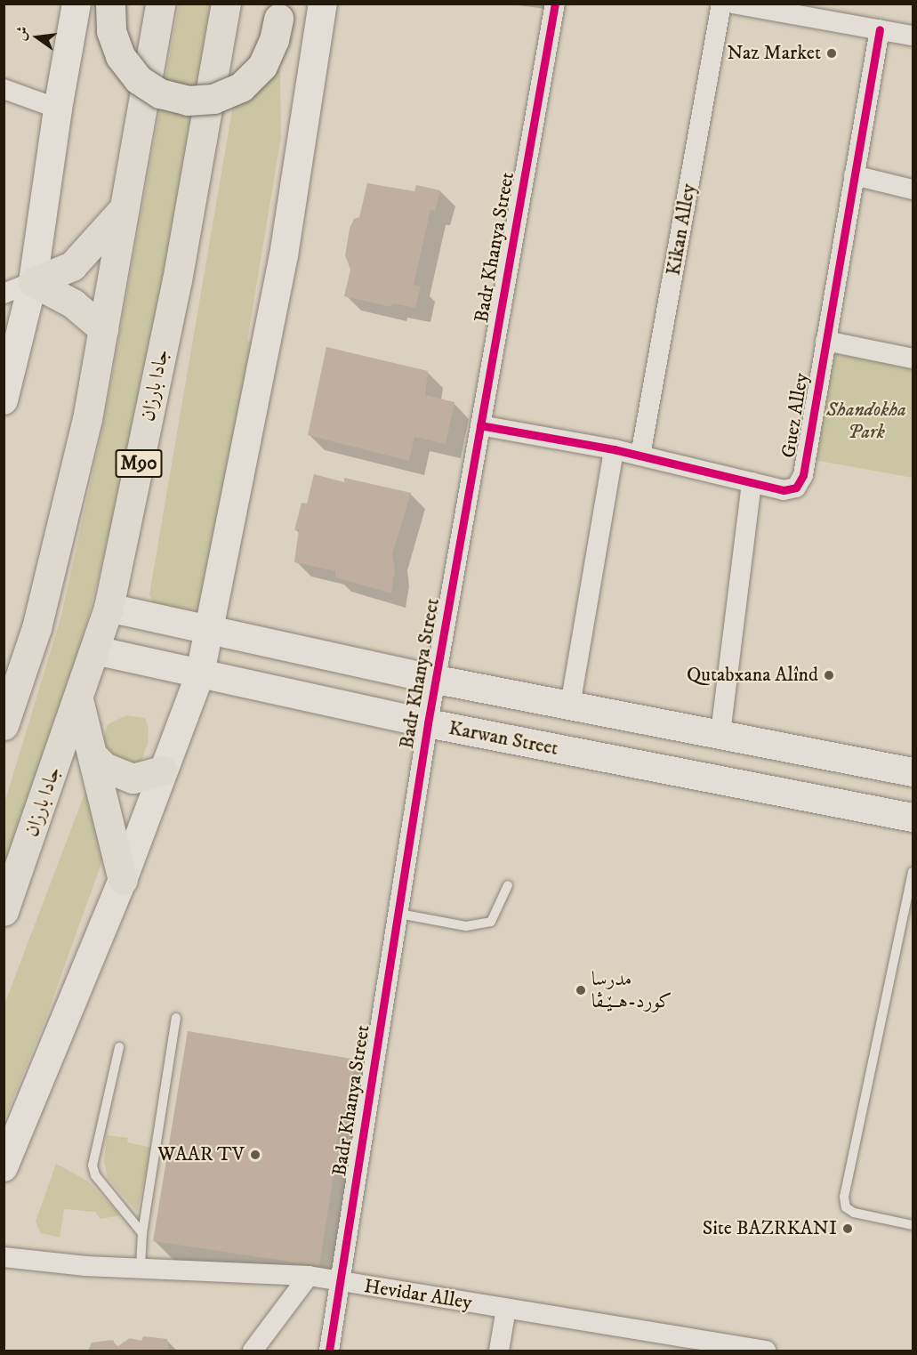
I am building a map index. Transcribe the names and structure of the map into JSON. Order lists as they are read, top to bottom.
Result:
{
  "streets": {
    "highway": ["جادا بارزان", "M90"],
    "main road": ["Karwan Street"],
    "street": [
      "Kikan Alley",
      "Badr Khanya Street",
      "Guez Alley",
      "Hevidar Alley"
    ]
  },
  "crossings": [
    ["Kikan Alley", "Guez Alley"],
    ["Badr Khanya Street", "Guez Alley"],
    ["Badr Khanya Street", "Karwan Street"],
    ["Badr Khanya Street", "Hevidar Alley"],
    ["جادا بارزان", "Karwan Street"]
  ],
  "parks": ["Shandokha Park"],
  "places": [
    "Naz Market",
    "Qutabxana Alînd",
    "مدرسا كورد-هــێـڤا",
    "WAAR TV",
    "Site BAZRKANI"
  ],
  "north": "left"
}
